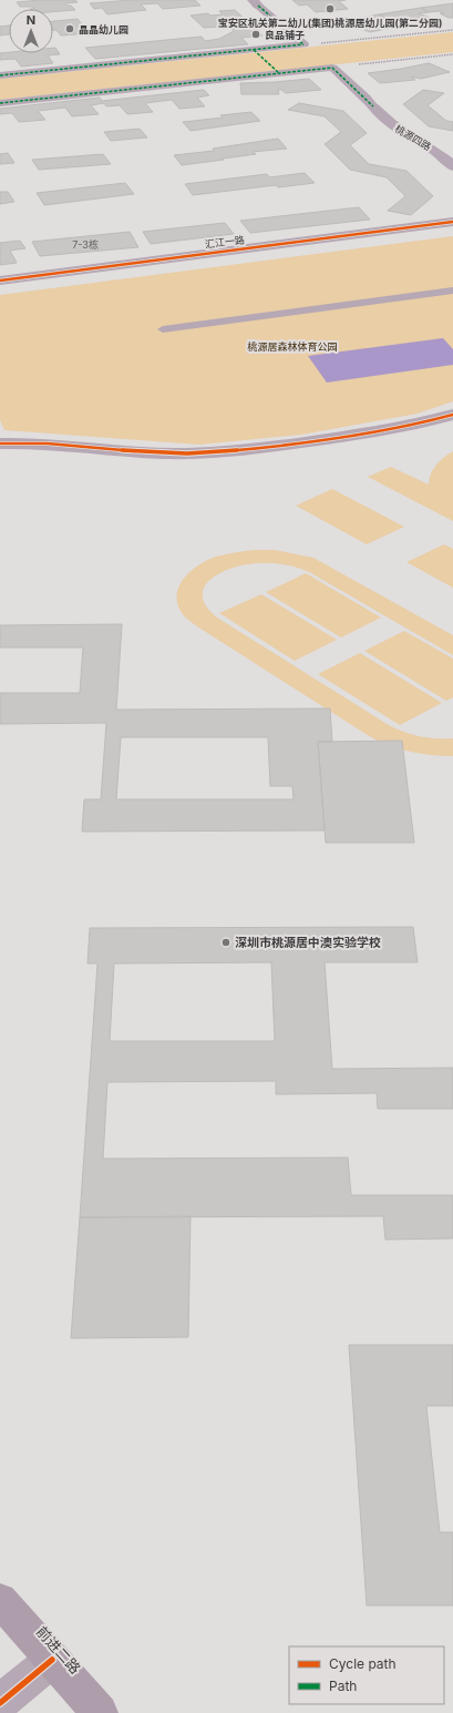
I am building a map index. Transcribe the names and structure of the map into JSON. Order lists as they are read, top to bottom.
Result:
{
  "streets": {
    "main road": ["前进二路"],
    "street": ["桃源四路", "汇江一路"]
  },
  "parks": ["桃源居森林体育公园"],
  "places": [
    "宝安区机关第二幼儿(集团)桃源居幼儿园(第二分园)",
    "晶晶幼儿园",
    "良品铺子",
    "深圳市桃源居中澳实验学校"
  ],
  "house_numbers": ["7-3栋"],
  "legend": ["Cycle path", "Path"],
  "north": "top"
}
